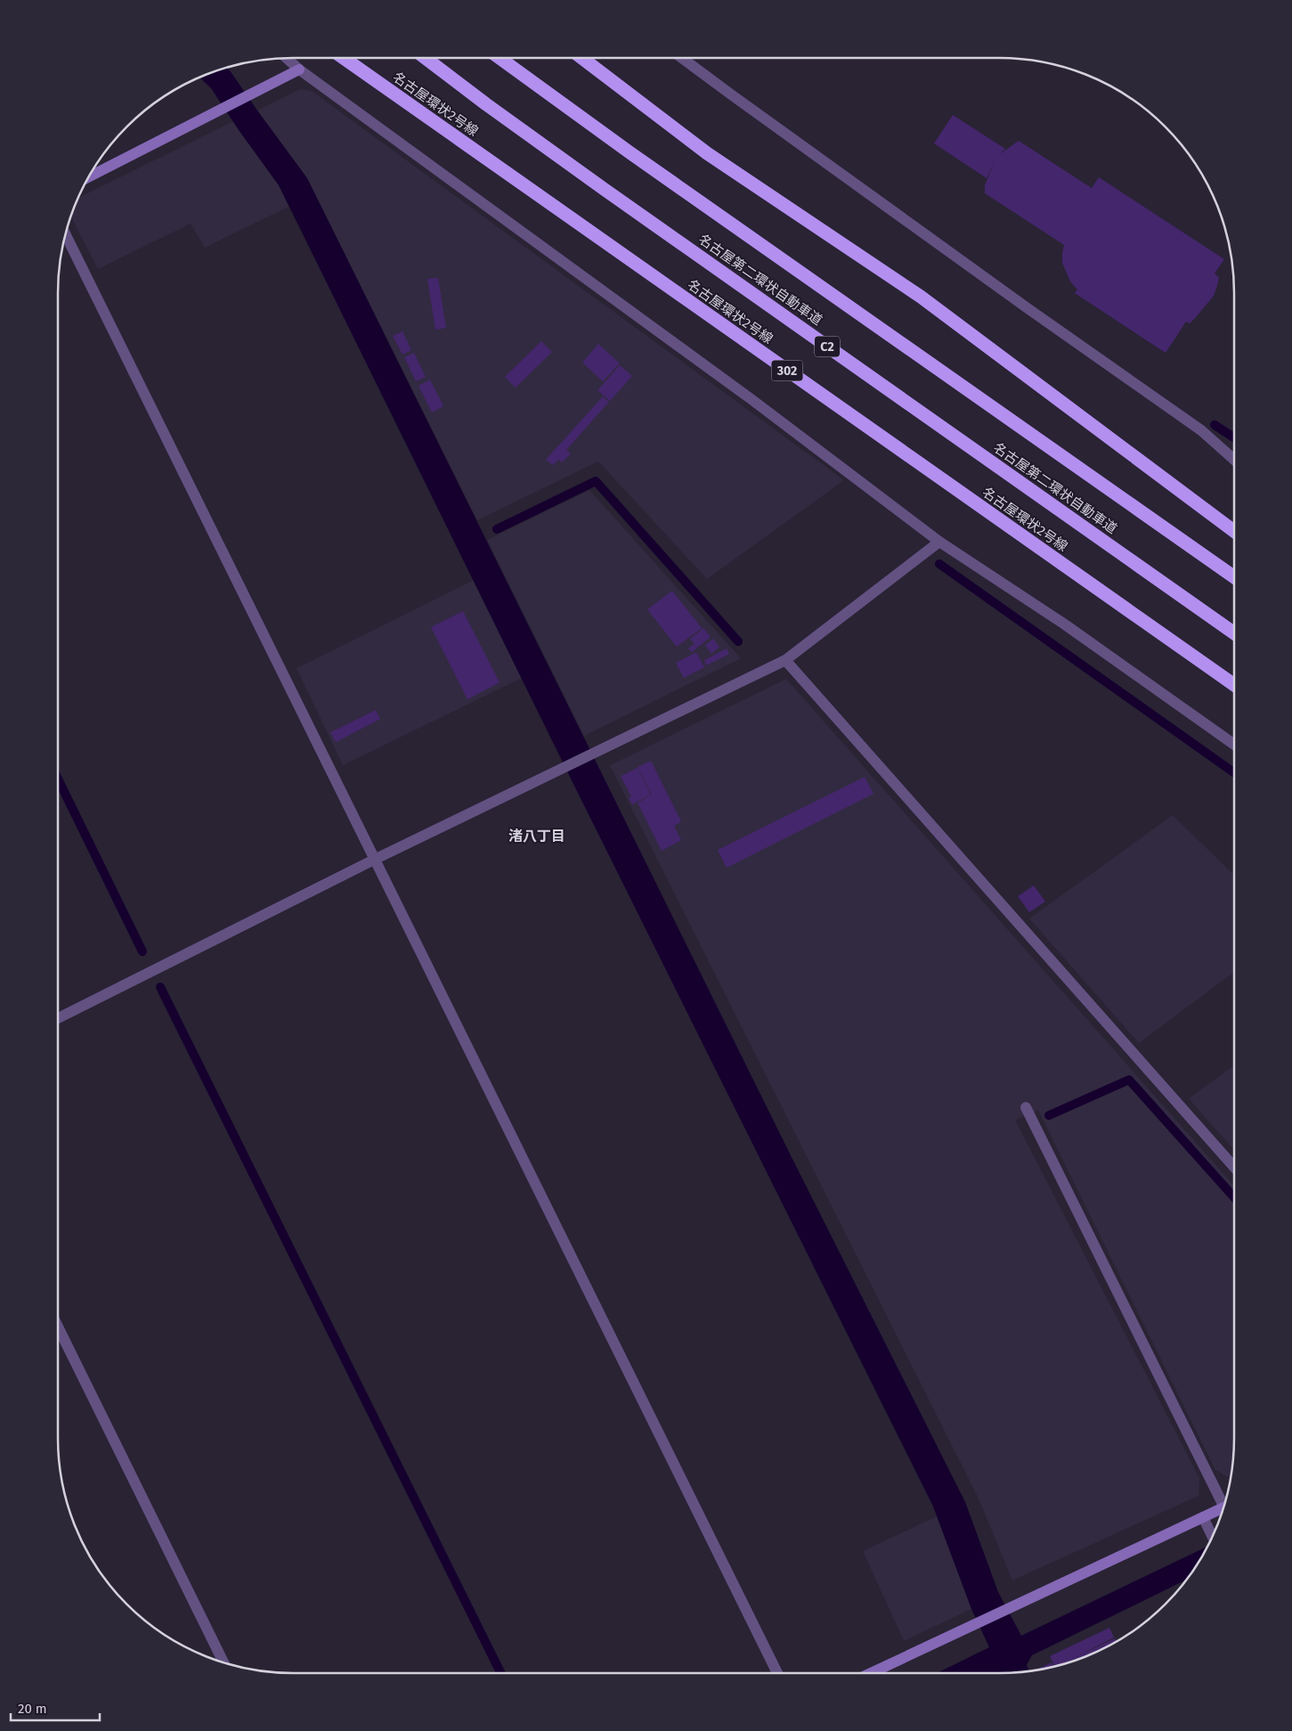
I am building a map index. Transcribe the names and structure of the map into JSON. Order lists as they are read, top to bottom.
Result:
{
  "streets": {
    "highway": [
      "名古屋環状2号線",
      "名古屋第二環状自動車道",
      "C2",
      "302"
    ]
  },
  "districts": ["渚八丁目"],
  "scale_bar": "20 m"
}
